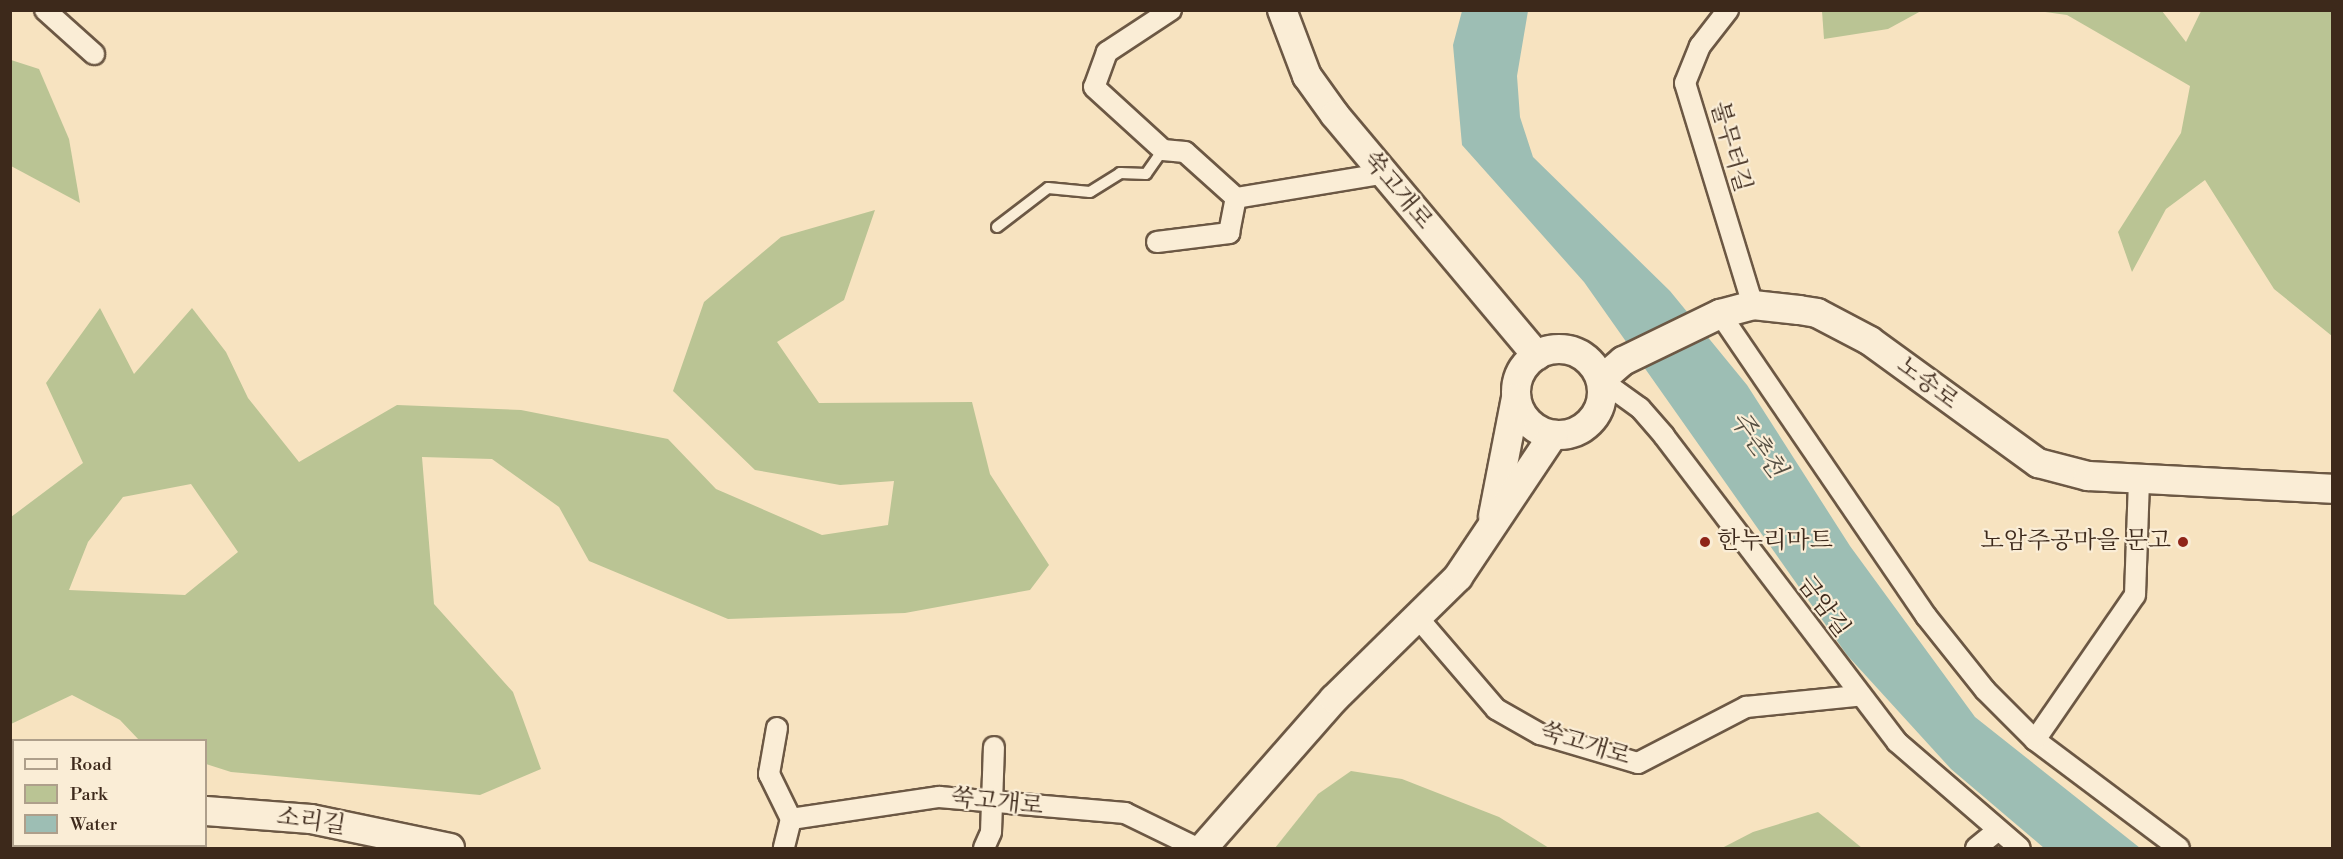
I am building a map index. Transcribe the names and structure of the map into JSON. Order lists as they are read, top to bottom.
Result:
{
  "streets": {
    "main road": ["쑥고개로", "노송로", "소리길"],
    "street": ["불무터길", "금암길"]
  },
  "crossings": [
    ["불무터길", "노송로"],
    ["쑥고개로", "노송로"],
    ["쑥고개로", "금암길"],
    ["노송로", "금암길"]
  ],
  "water": ["주촌천"],
  "places": ["한누리마트", "노암주공마을 문고"],
  "legend": ["Road", "Park", "Water"]
}
